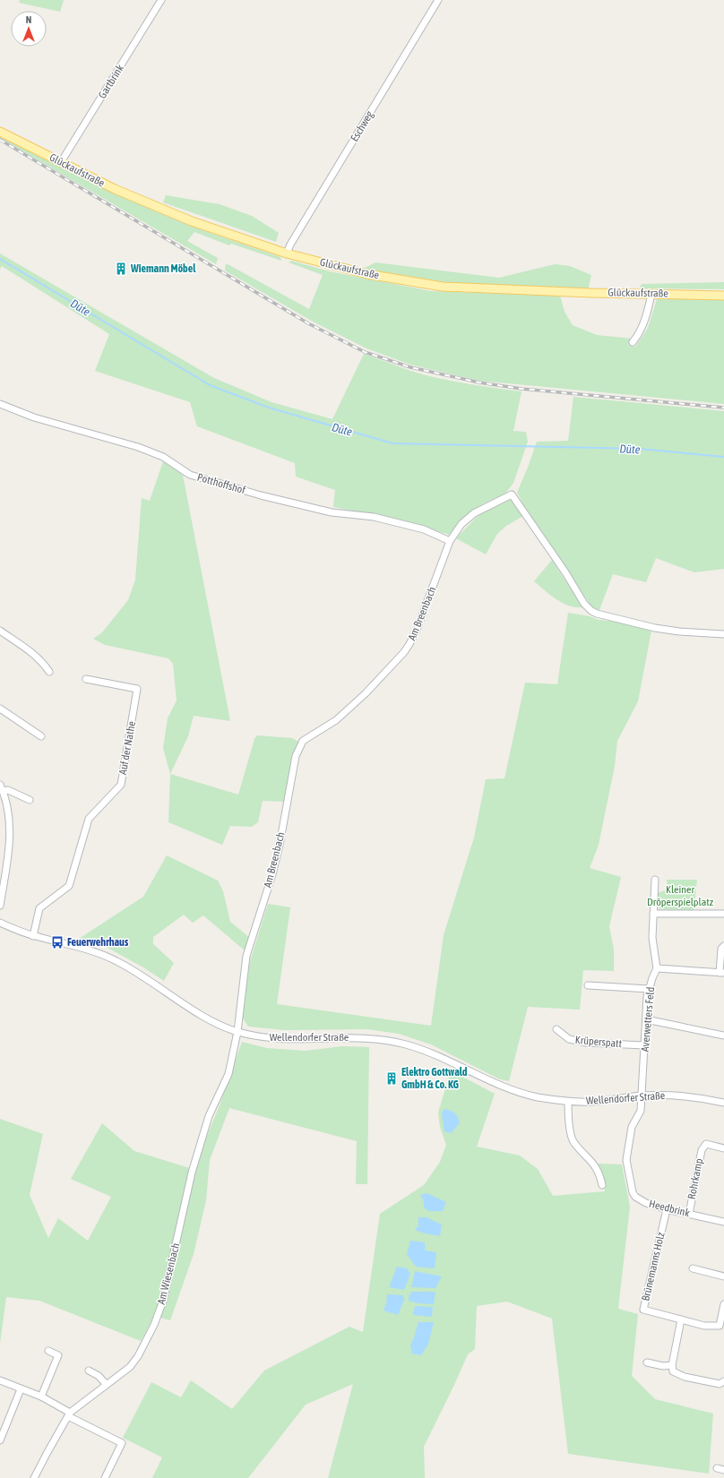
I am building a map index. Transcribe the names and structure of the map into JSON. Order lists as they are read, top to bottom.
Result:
{
  "streets": {
    "main road": ["Glückaufstraße"],
    "street": [
      "Gartbrink",
      "Eschweg",
      "Potthoffshof",
      "Am Breenbach",
      "Auf der Nathe",
      "Averwetters Feld",
      "Wellendorfer Straße",
      "Krüperspatt",
      "Rohrkamp",
      "Heedbrink",
      "Brünemanns Holz",
      "Am Wiesenbach"
    ]
  },
  "crossings": [
    ["Gartbrink", "Glückaufstraße"],
    ["Eschweg", "Glückaufstraße"],
    ["Potthoffshof", "Am Breenbach"],
    ["Am Breenbach", "Wellendorfer Straße"],
    ["Am Breenbach", "Am Wiesenbach"],
    ["Auf der Nathe", "Wellendorfer Straße"],
    ["Averwetters Feld", "Wellendorfer Straße"],
    ["Averwetters Feld", "Krüperspatt"],
    ["Averwetters Feld", "Heedbrink"],
    ["Wellendorfer Straße", "Heedbrink"],
    ["Wellendorfer Straße", "Am Wiesenbach"],
    ["Rohrkamp", "Heedbrink"],
    ["Heedbrink", "Brünemanns Holz"]
  ],
  "water": ["Düte"],
  "parks": ["Kleiner Dröperspielplatz"],
  "places": {
    "building": ["Wiemann Möbel", "Elektro Gottwald GmbH & Co. KG"],
    "bus stop": ["Feuerwehrhaus"]
  },
  "north": "top"
}
